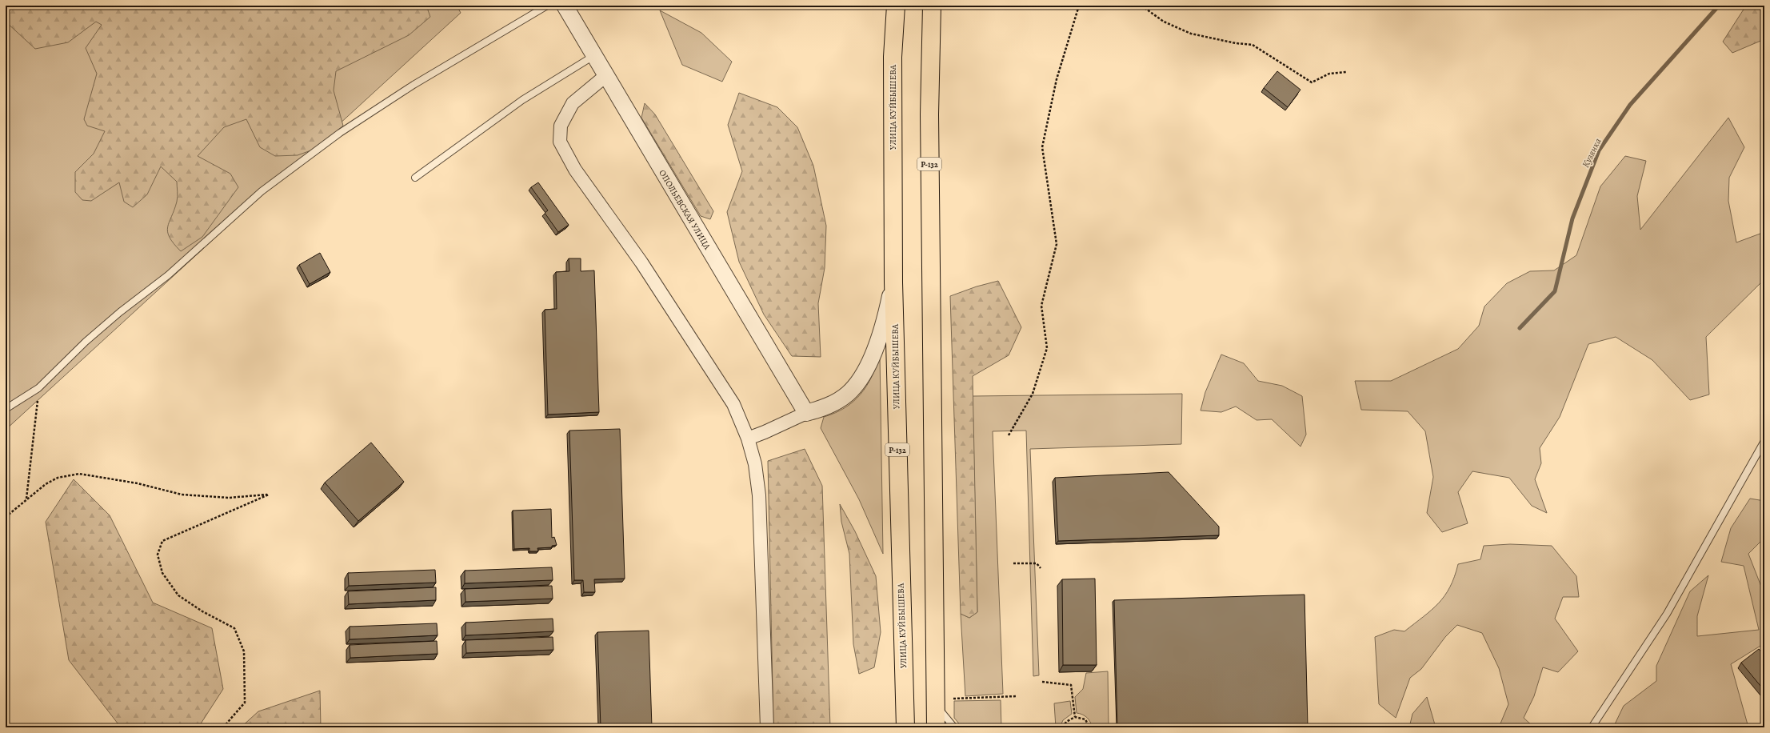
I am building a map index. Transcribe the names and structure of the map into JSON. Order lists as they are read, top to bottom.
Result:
{
  "streets": {
    "highway": ["УЛИЦА КУЙБЫШЕВА", "Р-132"],
    "street": ["ОПОЛЬЕВСКАЯ УЛИЦА"]
  },
  "water": ["Кузянка"]
}
